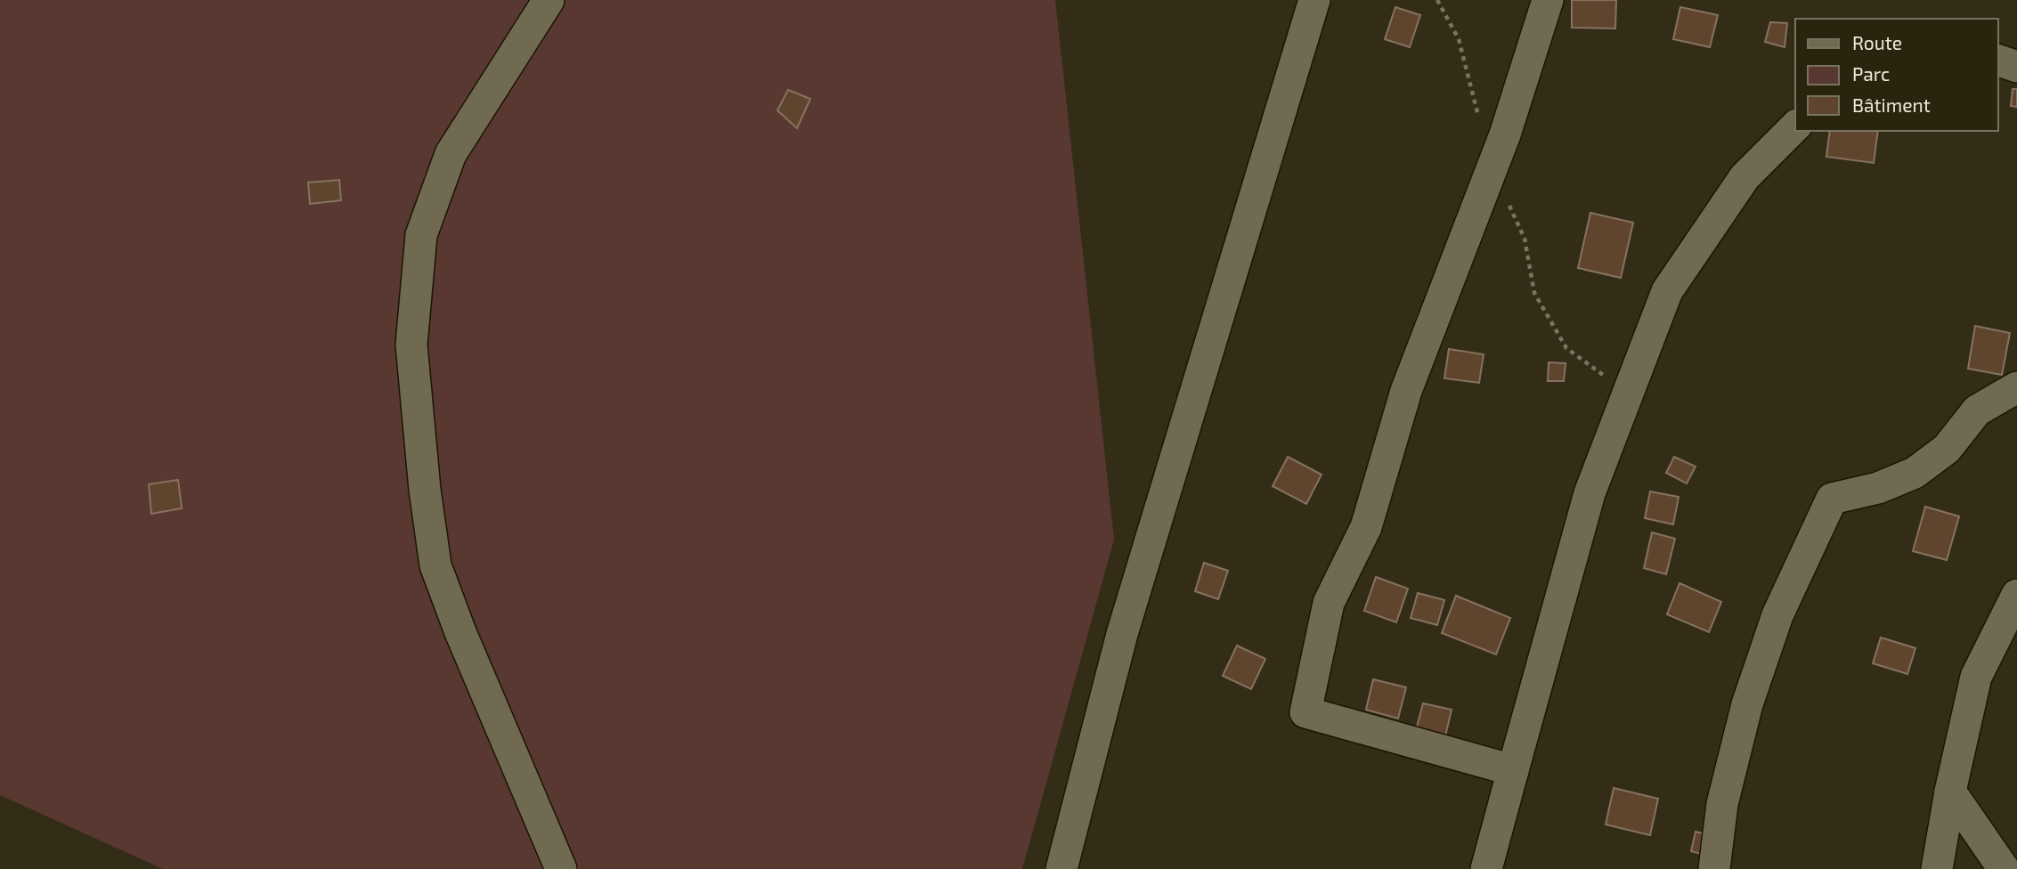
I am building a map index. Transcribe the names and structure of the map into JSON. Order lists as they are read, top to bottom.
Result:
{
  "legend": ["Route", "Parc", "Bâtiment"]
}
